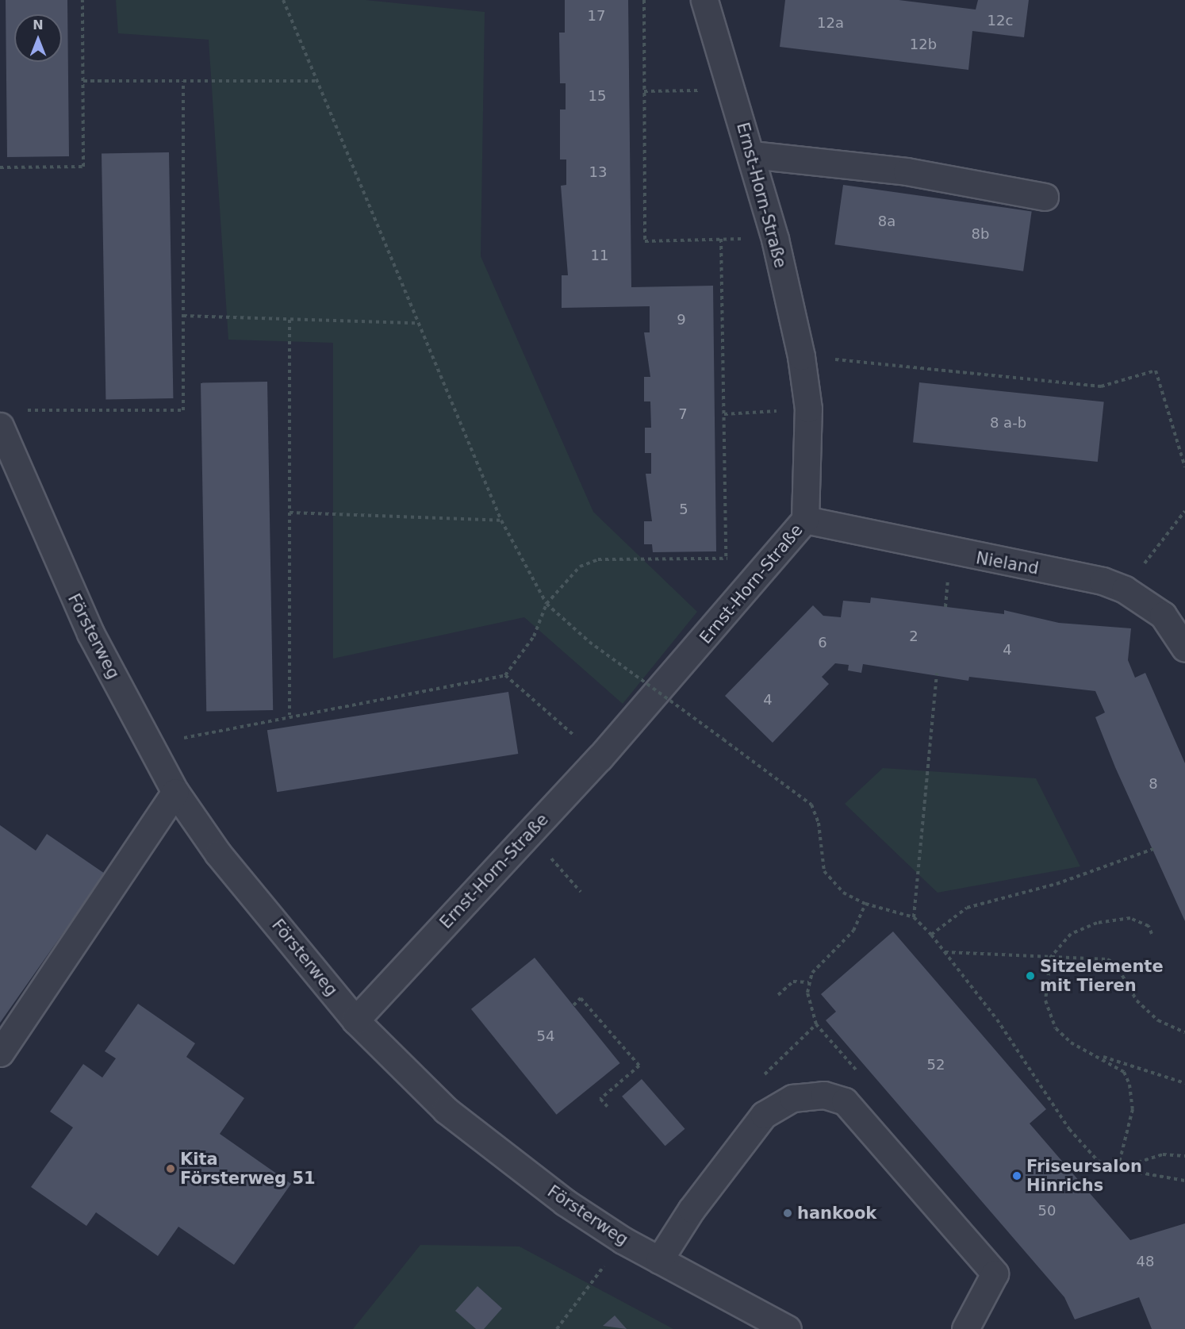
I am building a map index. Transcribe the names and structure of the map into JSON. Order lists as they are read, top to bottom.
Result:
{
  "streets": {
    "street": ["Ernst-Horn-Straße", "Nieland", "Försterweg"]
  },
  "crossings": [
    ["Ernst-Horn-Straße", "Nieland"],
    ["Ernst-Horn-Straße", "Försterweg"]
  ],
  "places": [
    "Sitzelemente mit Tieren",
    "Kita Försterweg 51",
    "Friseursalon Hinrichs",
    "hankook"
  ],
  "house_numbers": [
    "17",
    "12c",
    "12a",
    "12b",
    "15",
    "13",
    "8a",
    "8b",
    "11",
    "9",
    "7",
    "8 a-b",
    "5",
    "2",
    "6",
    "4",
    "4",
    "8",
    "54",
    "52",
    "50",
    "48"
  ],
  "north": "top"
}
